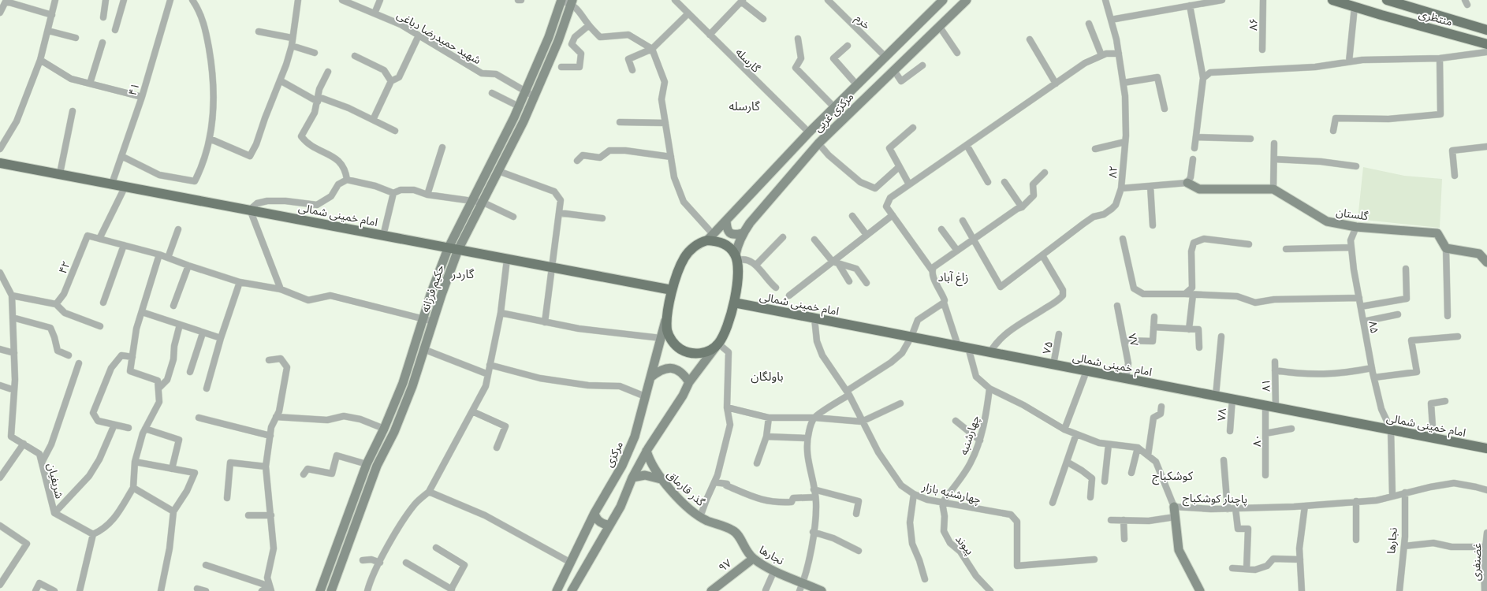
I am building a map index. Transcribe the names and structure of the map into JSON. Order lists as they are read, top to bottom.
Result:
{
  "streets": {
    "main road": ["منتظری", "امام خمینی شمالی"],
    "street": [
      "خرم",
      "۸۶",
      "شهید حمیدرضا دباغی",
      "گارسله",
      "۴۱",
      "مرکزی غربی",
      "۸۲",
      "گلستان",
      "۴۲",
      "حکیم فرزانه",
      "۸۵",
      "۷۷",
      "۷۵",
      "۸۱",
      "۷۸",
      "چهارشنبه",
      "۸۰",
      "مرکزی",
      "شریفیان",
      "گذر قارماق",
      "چهارشنبه بازار",
      "پاچنار کوشکباج",
      "نجارها",
      "پیوند",
      "غضنفری",
      "۹۷"
    ]
  },
  "crossings": [
    ["خرم", "مرکزی غربی"],
    ["شهید حمیدرضا دباغی", "حکیم فرزانه"],
    ["گارسله", "مرکزی غربی"],
    ["۴۱", "امام خمینی شمالی"],
    ["مرکزی غربی", "امام خمینی شمالی"],
    ["مرکزی غربی", "مرکزی"],
    ["گلستان", "۸۵"],
    ["امام خمینی شمالی", "حکیم فرزانه"],
    ["امام خمینی شمالی", "۸۵"],
    ["امام خمینی شمالی", "۷۷"],
    ["امام خمینی شمالی", "۷۵"],
    ["امام خمینی شمالی", "۸۱"],
    ["امام خمینی شمالی", "۷۸"],
    ["امام خمینی شمالی", "۸۰"],
    ["امام خمینی شمالی", "مرکزی"],
    ["امام خمینی شمالی", "چهارشنبه بازار"],
    ["چهارشنبه", "چهارشنبه بازار"],
    ["چهارشنبه", "پیوند"],
    ["گذر قارماق", "نجارها"],
    ["چهارشنبه بازار", "پیوند"],
    ["پاچنار کوشکباج", "نجارها"],
    ["نجارها", "۹۷"]
  ],
  "districts": [
    "گارسله",
    "گاردر",
    "زاغ آباد",
    "باولگان",
    "کوشکباج"
  ]
}
